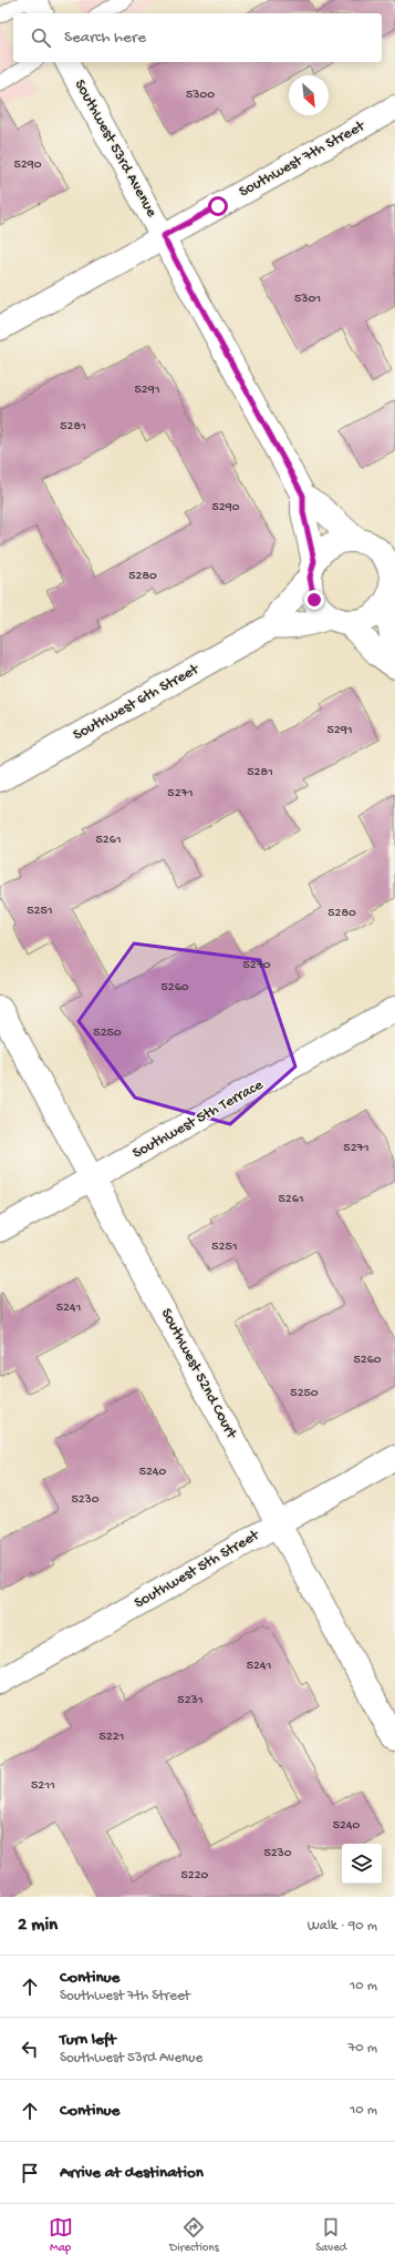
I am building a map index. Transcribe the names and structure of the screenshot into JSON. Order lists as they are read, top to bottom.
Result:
{
  "streets": {
    "street": [
      "Southwest 53rd Avenue",
      "Southwest 7th Street",
      "Southwest 6th Street",
      "Southwest 5th Terrace",
      "Southwest 52nd Court",
      "Southwest 5th Street"
    ]
  },
  "crossings": [
    ["Southwest 53rd Avenue", "Southwest 7th Street"],
    ["Southwest 53rd Avenue", "Southwest 6th Street"],
    ["Southwest 5th Terrace", "Southwest 52nd Court"],
    ["Southwest 52nd Court", "Southwest 5th Street"]
  ],
  "house_numbers": [
    "5300",
    "5290",
    "5301",
    "5291",
    "5281",
    "5290",
    "5280",
    "5291",
    "5281",
    "5271",
    "5261",
    "5251",
    "5280",
    "5270",
    "5260",
    "5250",
    "5271",
    "5261",
    "5251",
    "5241",
    "5260",
    "5250",
    "5240",
    "5230",
    "5241",
    "5231",
    "5221",
    "5211",
    "5240",
    "5230",
    "5220"
  ],
  "north": "bottom right",
  "page": {
    "search": "Search here",
    "heading": ["2 min", "Walk · 90 m"],
    "list": [
      ["Continue", "Southwest 7th Street", "10 m"],
      ["Turn left", "Southwest 53rd Avenue", "70 m"],
      ["Continue", "10 m"],
      "Arrive at destination"
    ],
    "nav": ["Map", "Directions", "Saved"]
  }
}
